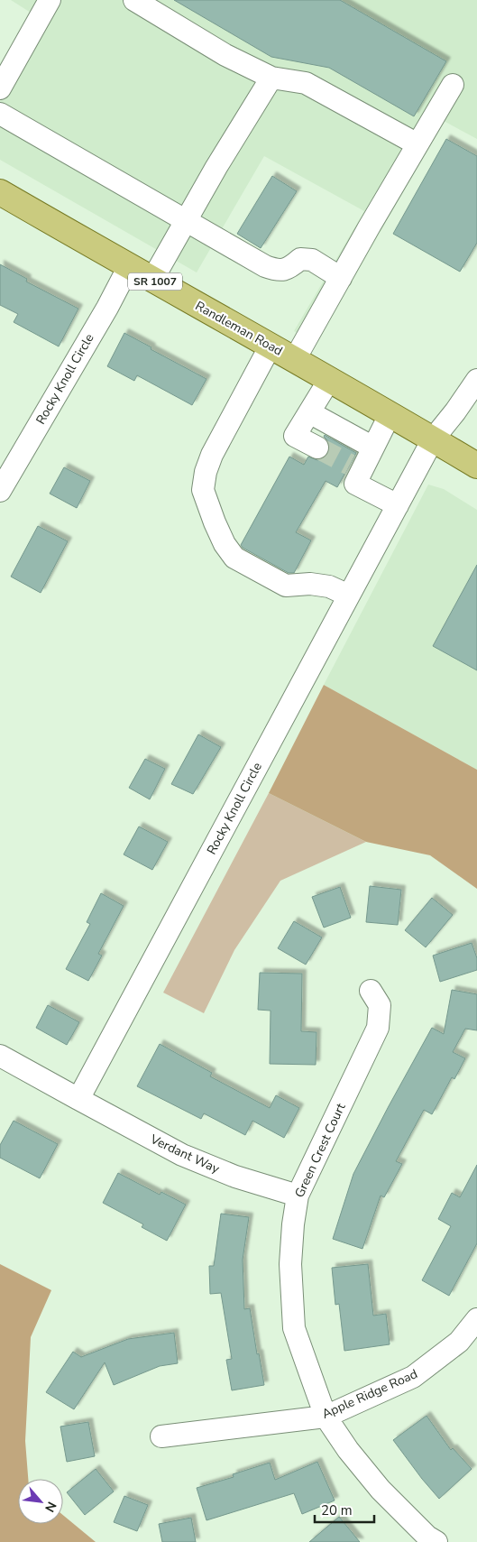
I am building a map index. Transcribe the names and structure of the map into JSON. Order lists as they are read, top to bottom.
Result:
{
  "streets": {
    "main road": ["SR 1007", "Randleman Road"],
    "street": [
      "Rocky Knoll Circle",
      "Green Crest Court",
      "Verdant Way",
      "Apple Ridge Road"
    ]
  },
  "crossings": [
    ["Randleman Road", "Rocky Knoll Circle"],
    ["Rocky Knoll Circle", "Verdant Way"],
    ["Green Crest Court", "Verdant Way"],
    ["Green Crest Court", "Apple Ridge Road"]
  ],
  "scale_bar": "20 m",
  "north": "bottom right"
}
